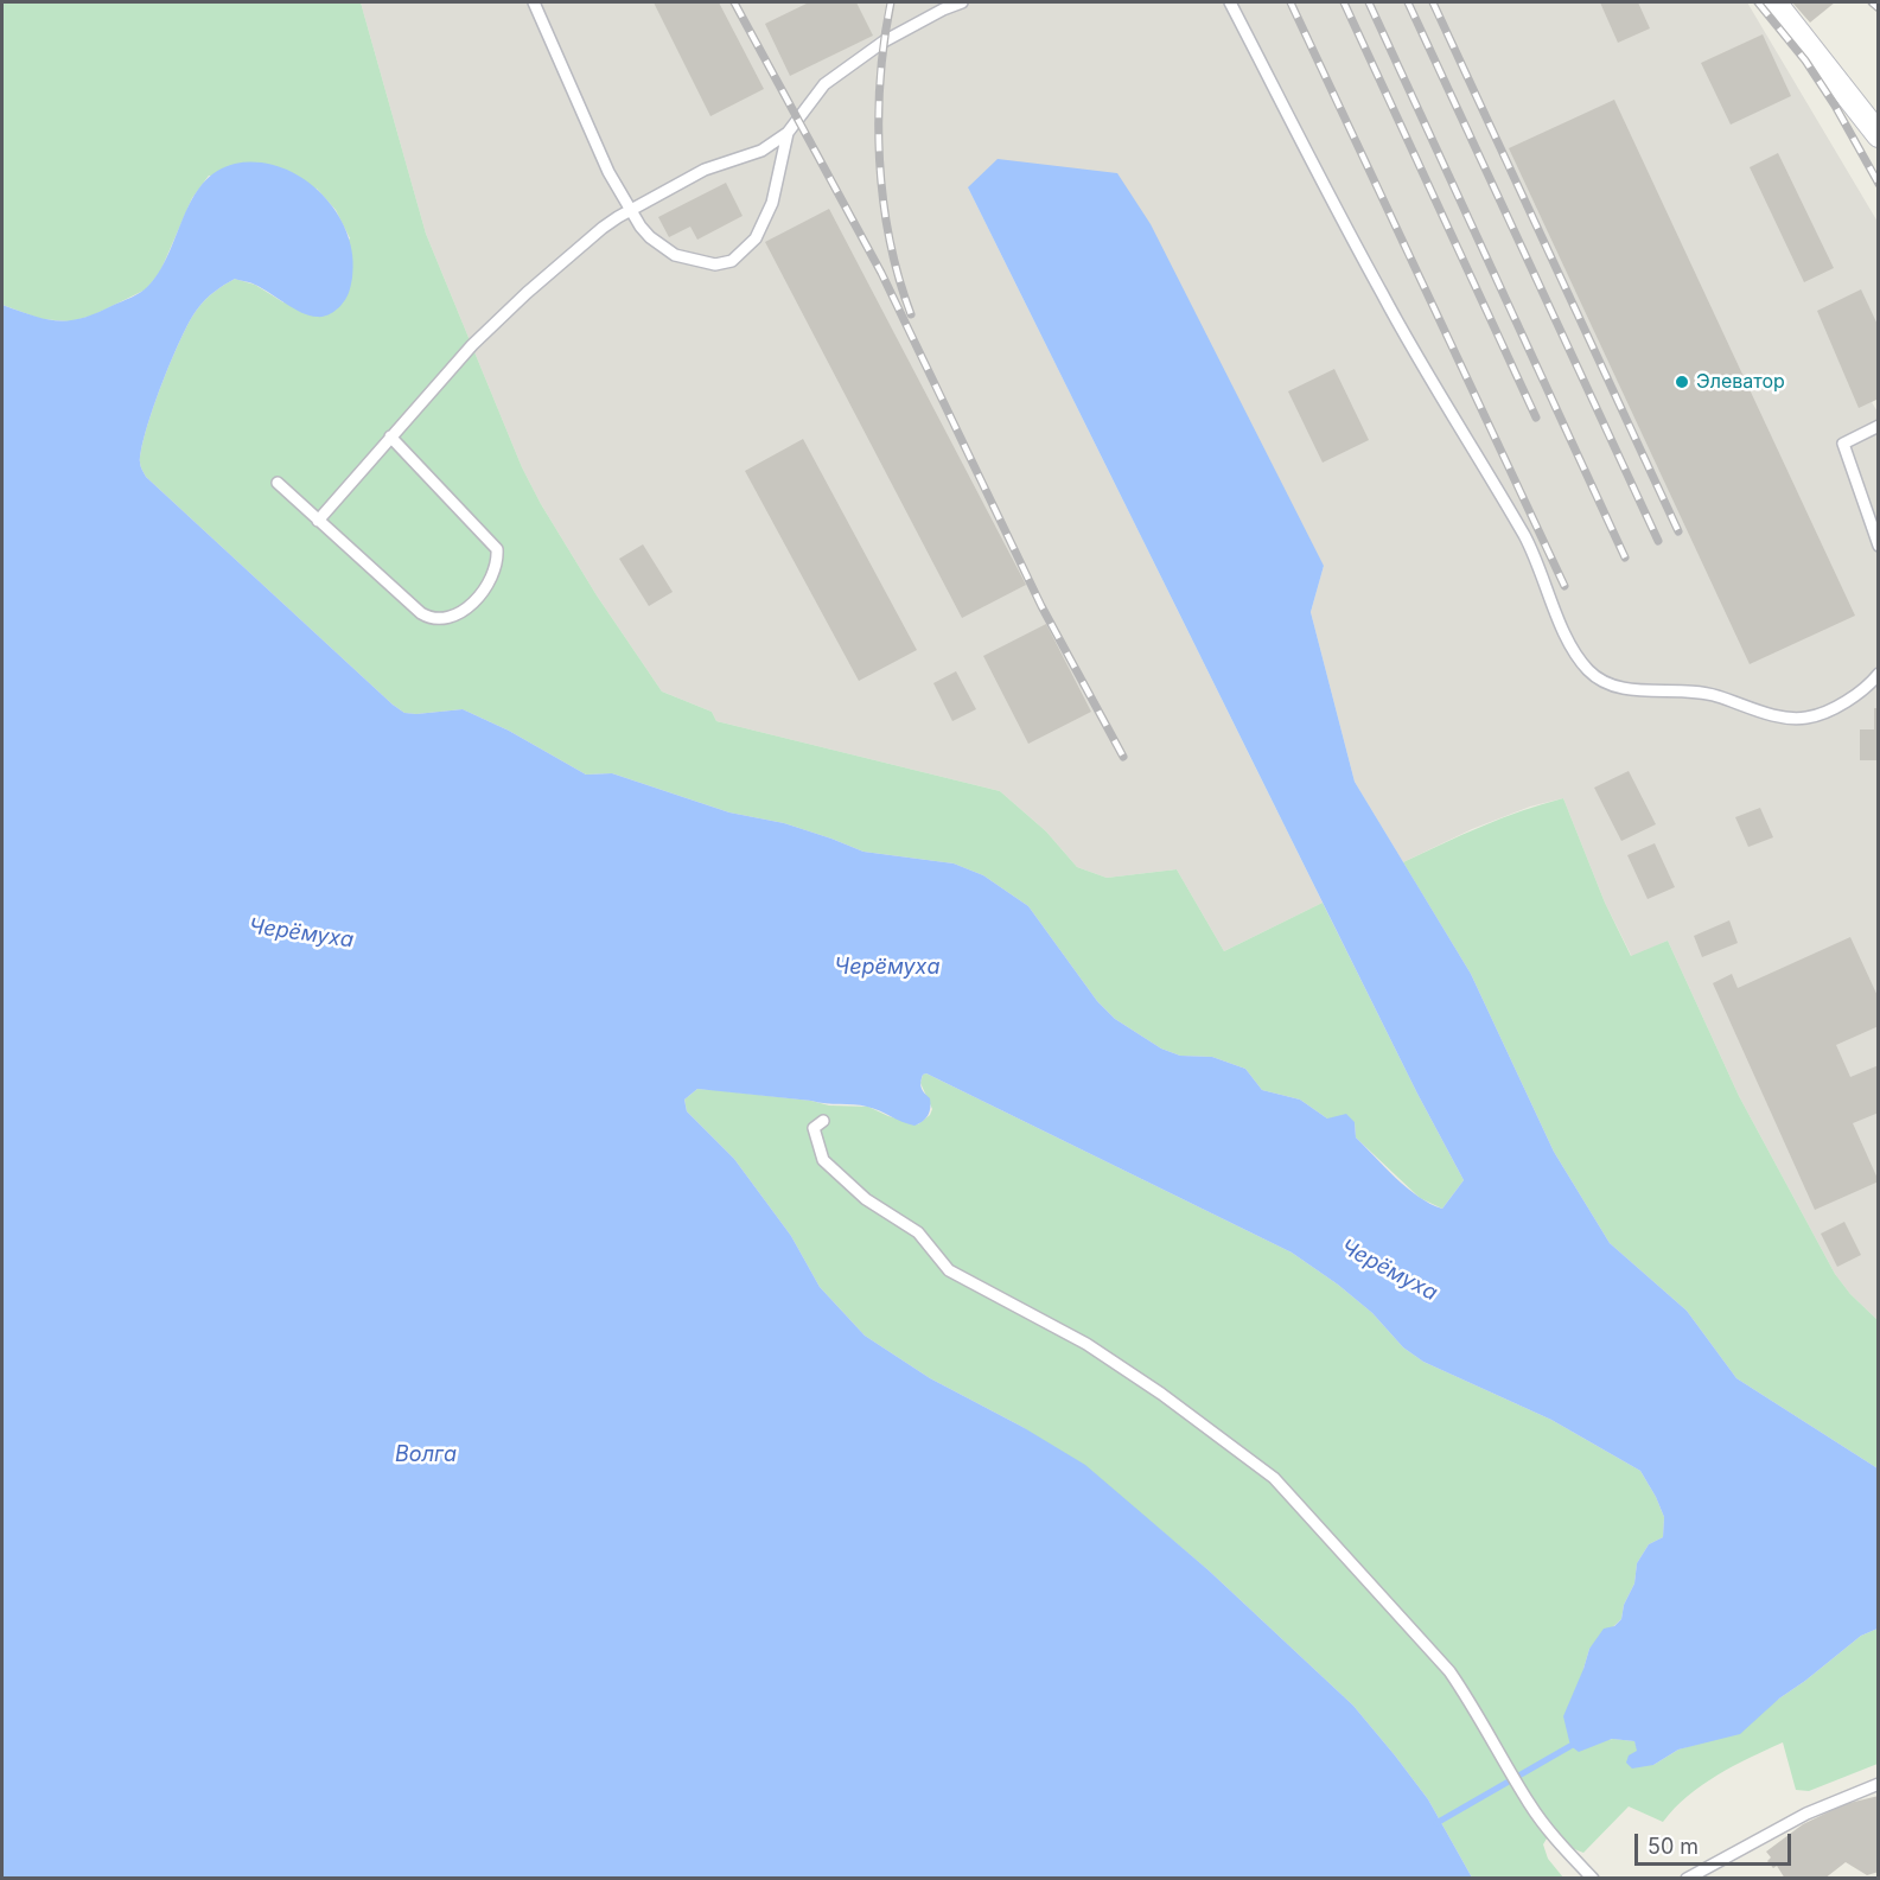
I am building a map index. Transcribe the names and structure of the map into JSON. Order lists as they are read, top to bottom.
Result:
{
  "water": ["Черёмуха", "Волга"],
  "places": ["Элеватор"],
  "scale_bar": "50 m"
}
